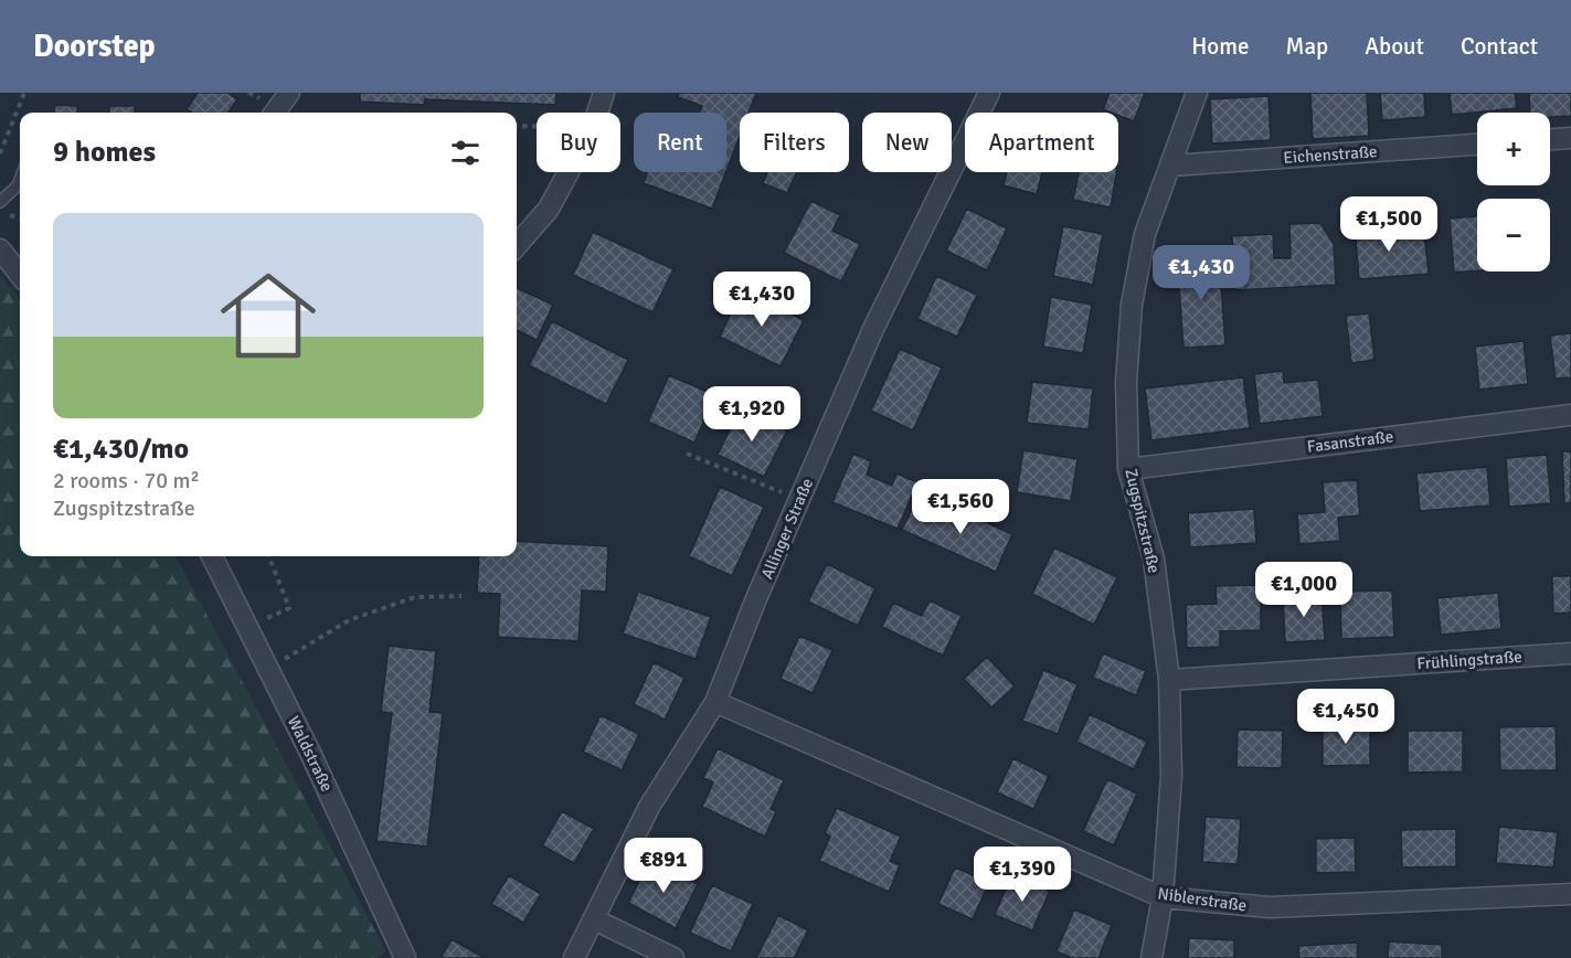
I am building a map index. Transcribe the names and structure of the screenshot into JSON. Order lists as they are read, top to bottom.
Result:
{
  "streets": {
    "street": [
      "Eichenstraße",
      "Fasanstraße",
      "Zugspitzstraße",
      "Allinger Straße",
      "Frühlingstraße",
      "Waldstraße",
      "Niblerstraße"
    ]
  },
  "crossings": [
    ["Eichenstraße", "Zugspitzstraße"],
    ["Fasanstraße", "Zugspitzstraße"],
    ["Zugspitzstraße", "Frühlingstraße"],
    ["Zugspitzstraße", "Niblerstraße"],
    ["Allinger Straße", "Niblerstraße"]
  ],
  "page": {
    "header": "Doorstep",
    "nav": [
      "Home",
      "Map",
      "About",
      "Contact"
    ],
    "map_buttons": ["+", "−"],
    "chip": [
      "Buy",
      "Rent",
      "Filters",
      "New",
      "Apartment"
    ],
    "heading": "9 homes",
    "list": [
      {
        "name": "€1,430/mo",
        "note": "2 rooms · 70 m² · Zugspitzstraße"
      }
    ],
    "price": [
      "€1,500",
      "€1,430",
      "€1,430",
      "€1,920",
      "€1,560",
      "€1,000",
      "€1,450",
      "€891",
      "€1,390"
    ]
  }
}
